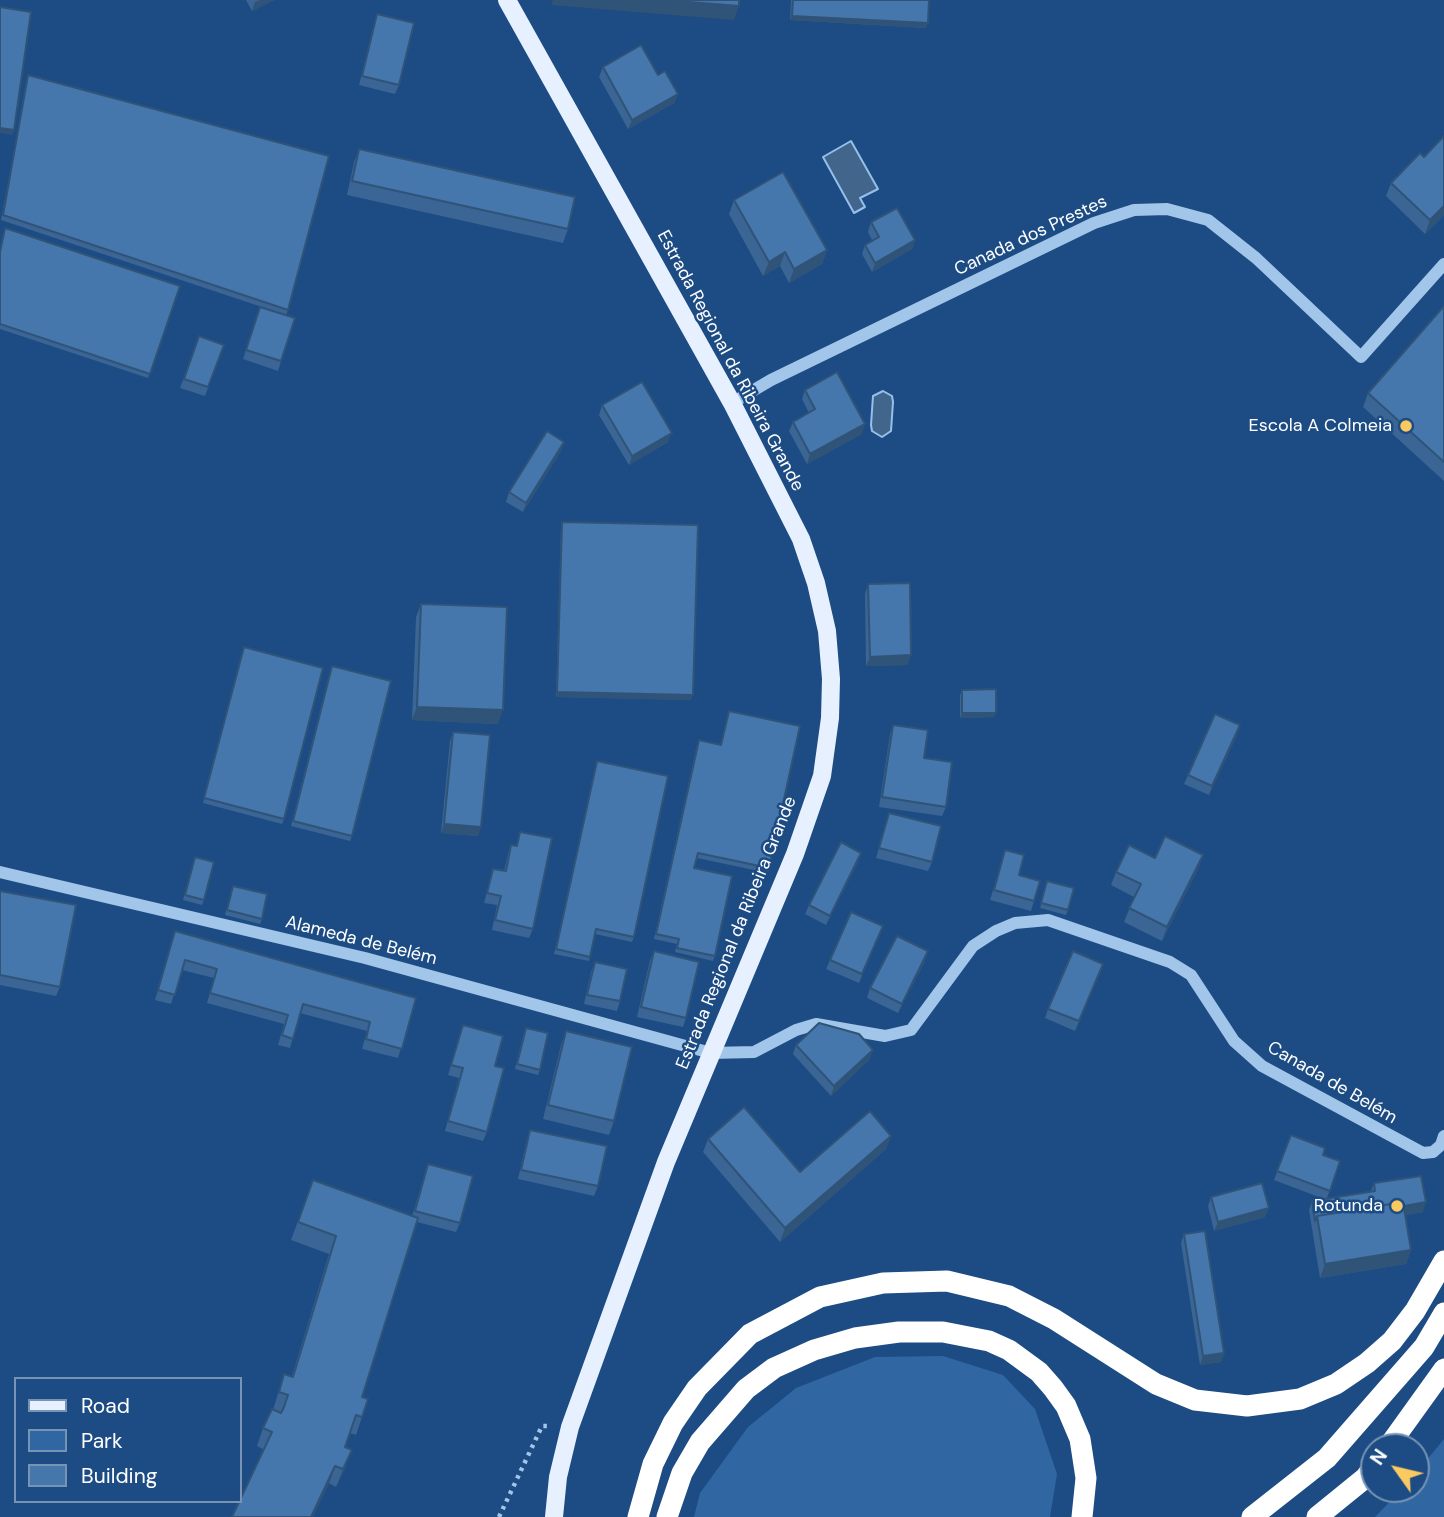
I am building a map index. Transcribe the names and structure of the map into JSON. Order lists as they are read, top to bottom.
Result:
{
  "streets": {
    "main road": ["Estrada Regional da Ribeira Grande"],
    "street": ["Canada dos Prestes", "Alameda de Belém", "Canada de Belém"]
  },
  "crossings": [
    ["Canada dos Prestes", "Estrada Regional da Ribeira Grande"],
    ["Estrada Regional da Ribeira Grande", "Alameda de Belém"],
    ["Estrada Regional da Ribeira Grande", "Canada de Belém"],
    ["Alameda de Belém", "Canada de Belém"]
  ],
  "places": ["Escola A Colmeia", "Rotunda"],
  "legend": ["Road", "Park", "Building"],
  "north": "top left"
}
